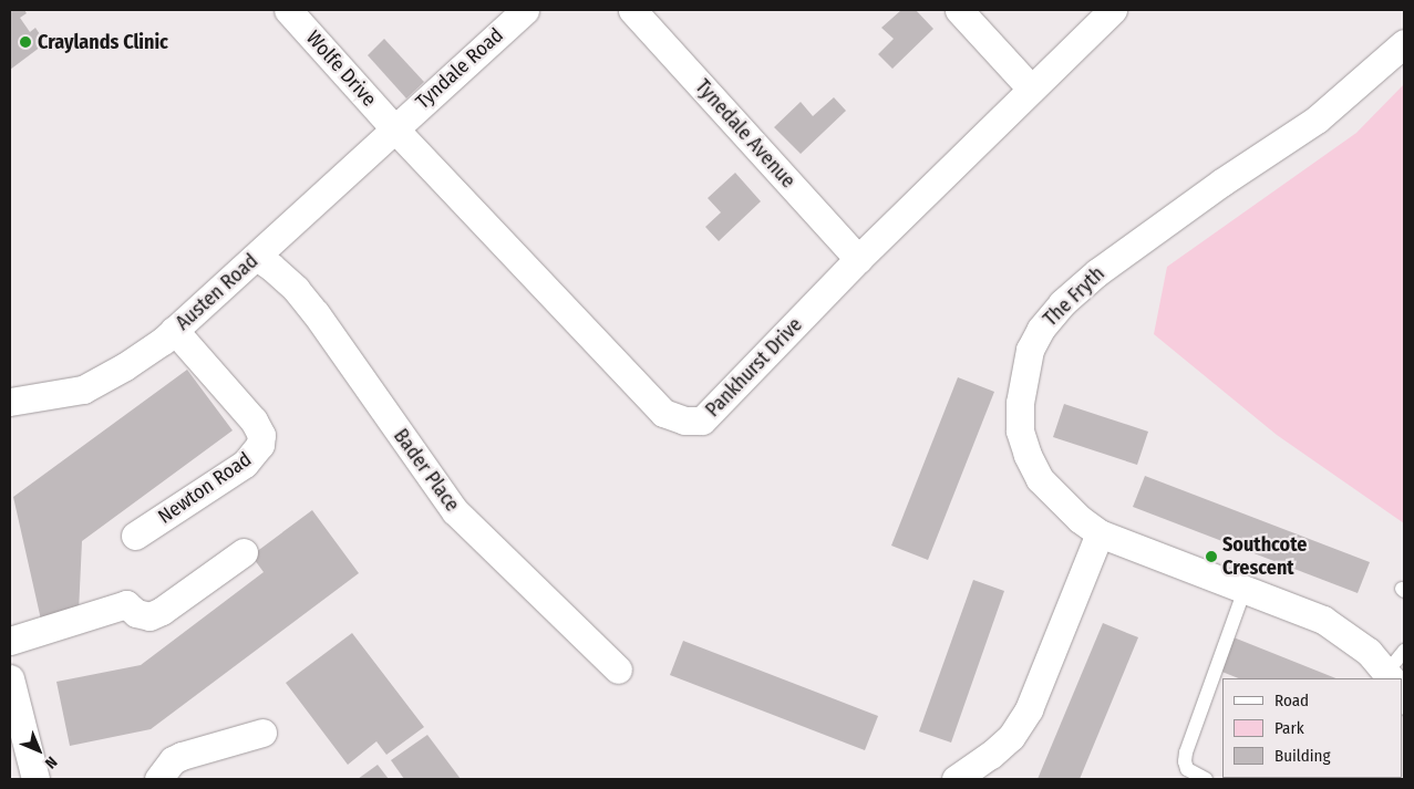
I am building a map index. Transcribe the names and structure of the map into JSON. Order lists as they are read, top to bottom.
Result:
{
  "streets": {
    "street": [
      "Wolfe Drive",
      "Tyndale Road",
      "Tynedale Avenue",
      "Austen Road",
      "The Fryth",
      "Pankhurst Drive",
      "Bader Place",
      "Newton Road"
    ]
  },
  "crossings": [
    ["Wolfe Drive", "Tyndale Road"],
    ["Wolfe Drive", "Austen Road"],
    ["Wolfe Drive", "Pankhurst Drive"],
    ["Tyndale Road", "Austen Road"],
    ["Tyndale Road", "Pankhurst Drive"],
    ["Tynedale Avenue", "Pankhurst Drive"],
    ["Austen Road", "Pankhurst Drive"],
    ["Austen Road", "Bader Place"],
    ["Austen Road", "Newton Road"]
  ],
  "places": ["Craylands Clinic", "Southcote Crescent"],
  "legend": ["Road", "Park", "Building"],
  "north": "bottom right"
}
